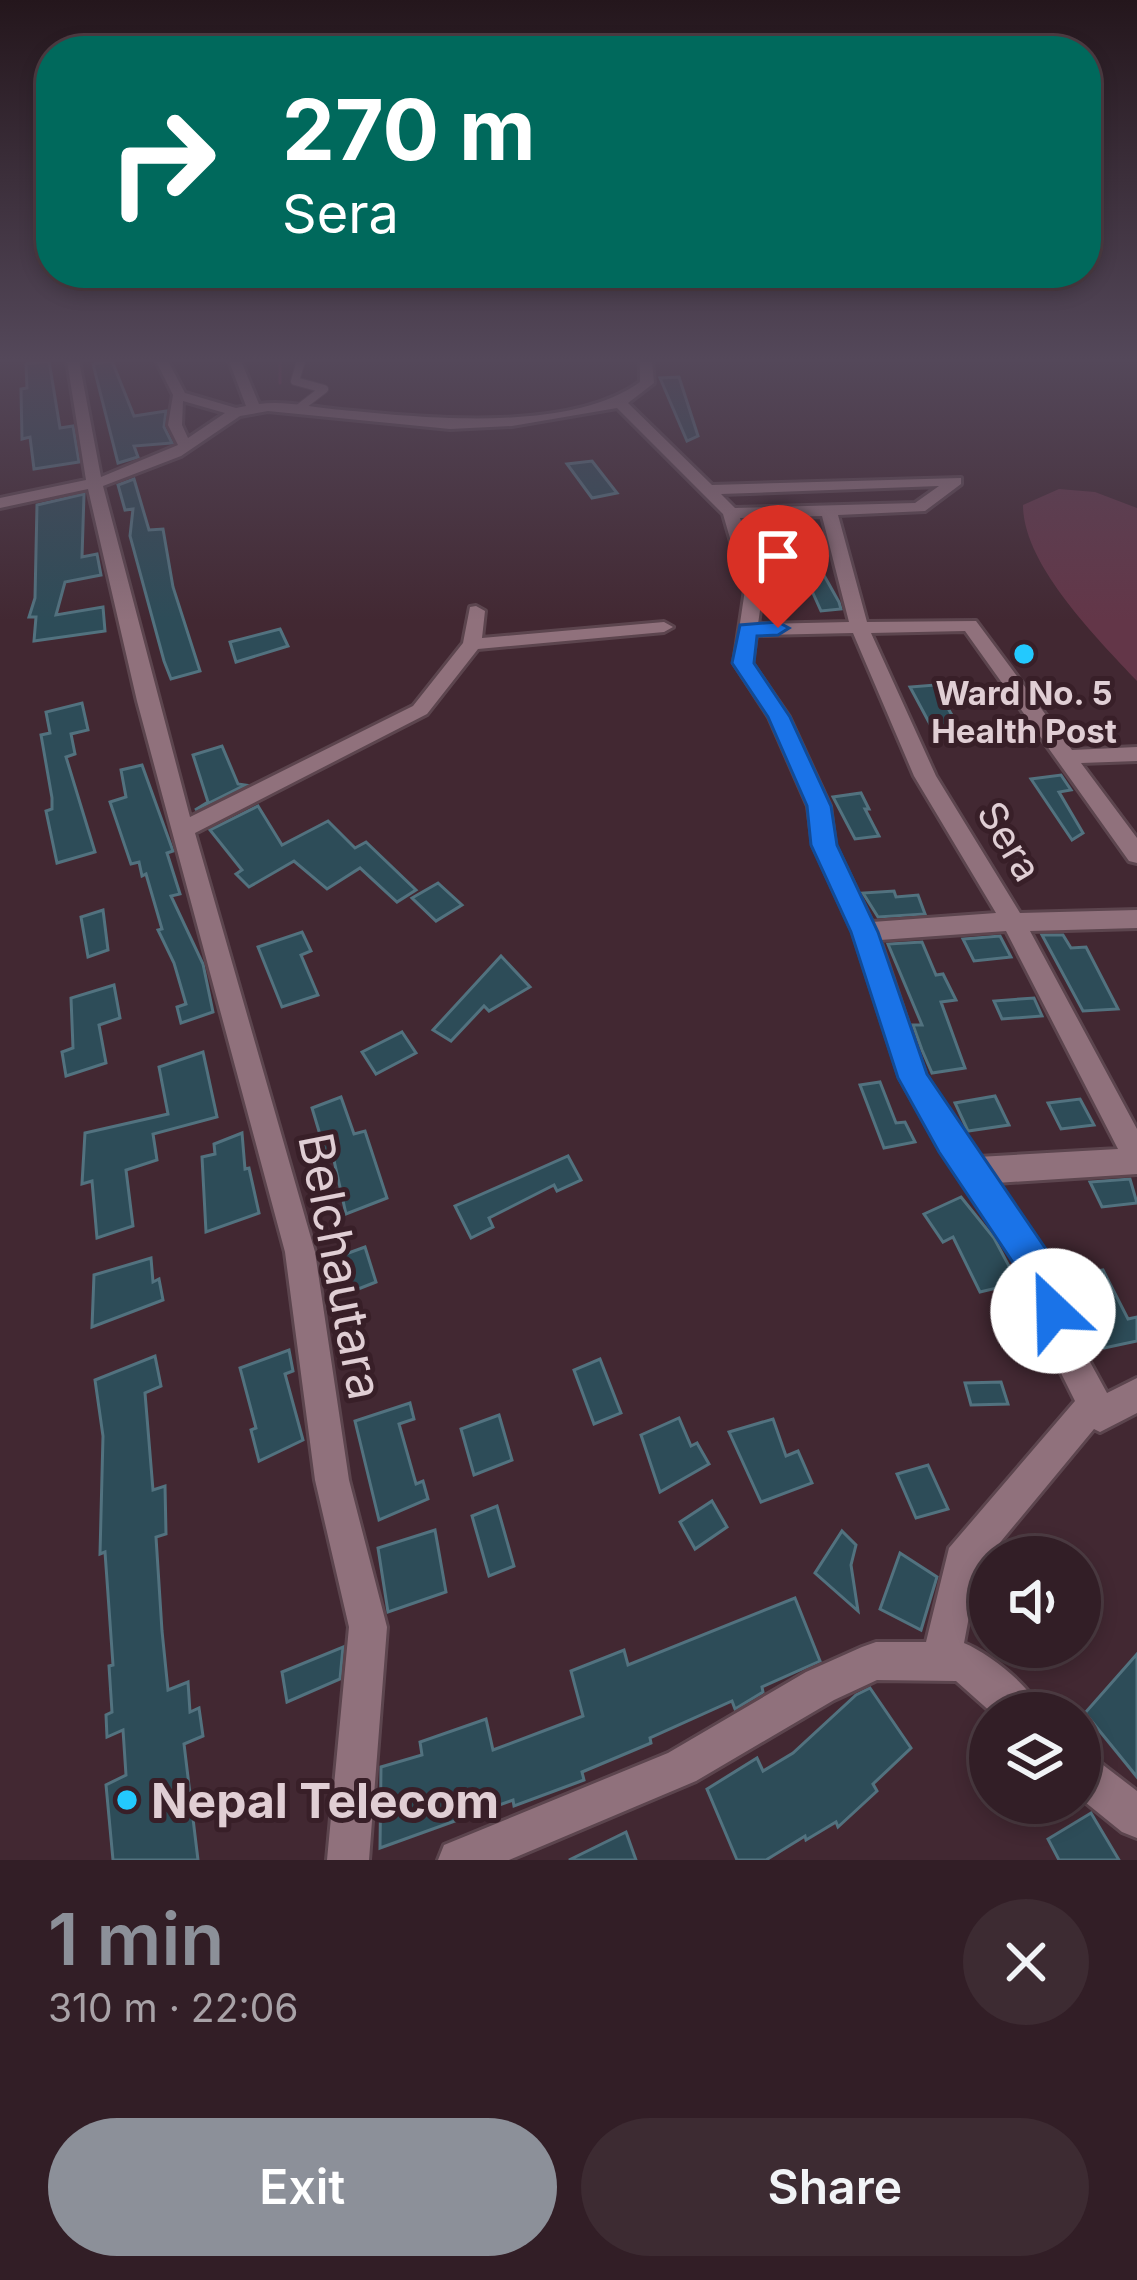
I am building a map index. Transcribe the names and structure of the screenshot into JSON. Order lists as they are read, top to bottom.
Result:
{
  "streets": {
    "street": ["Sera", "Belchautara"]
  },
  "places": ["Ward No. 5 Health Post", "Nepal Telecom"],
  "page": {
    "turn": ["270 m", "Sera"],
    "heading": ["1 min", "310 m · 22:06"],
    "buttons": ["Exit", "Share"]
  }
}
